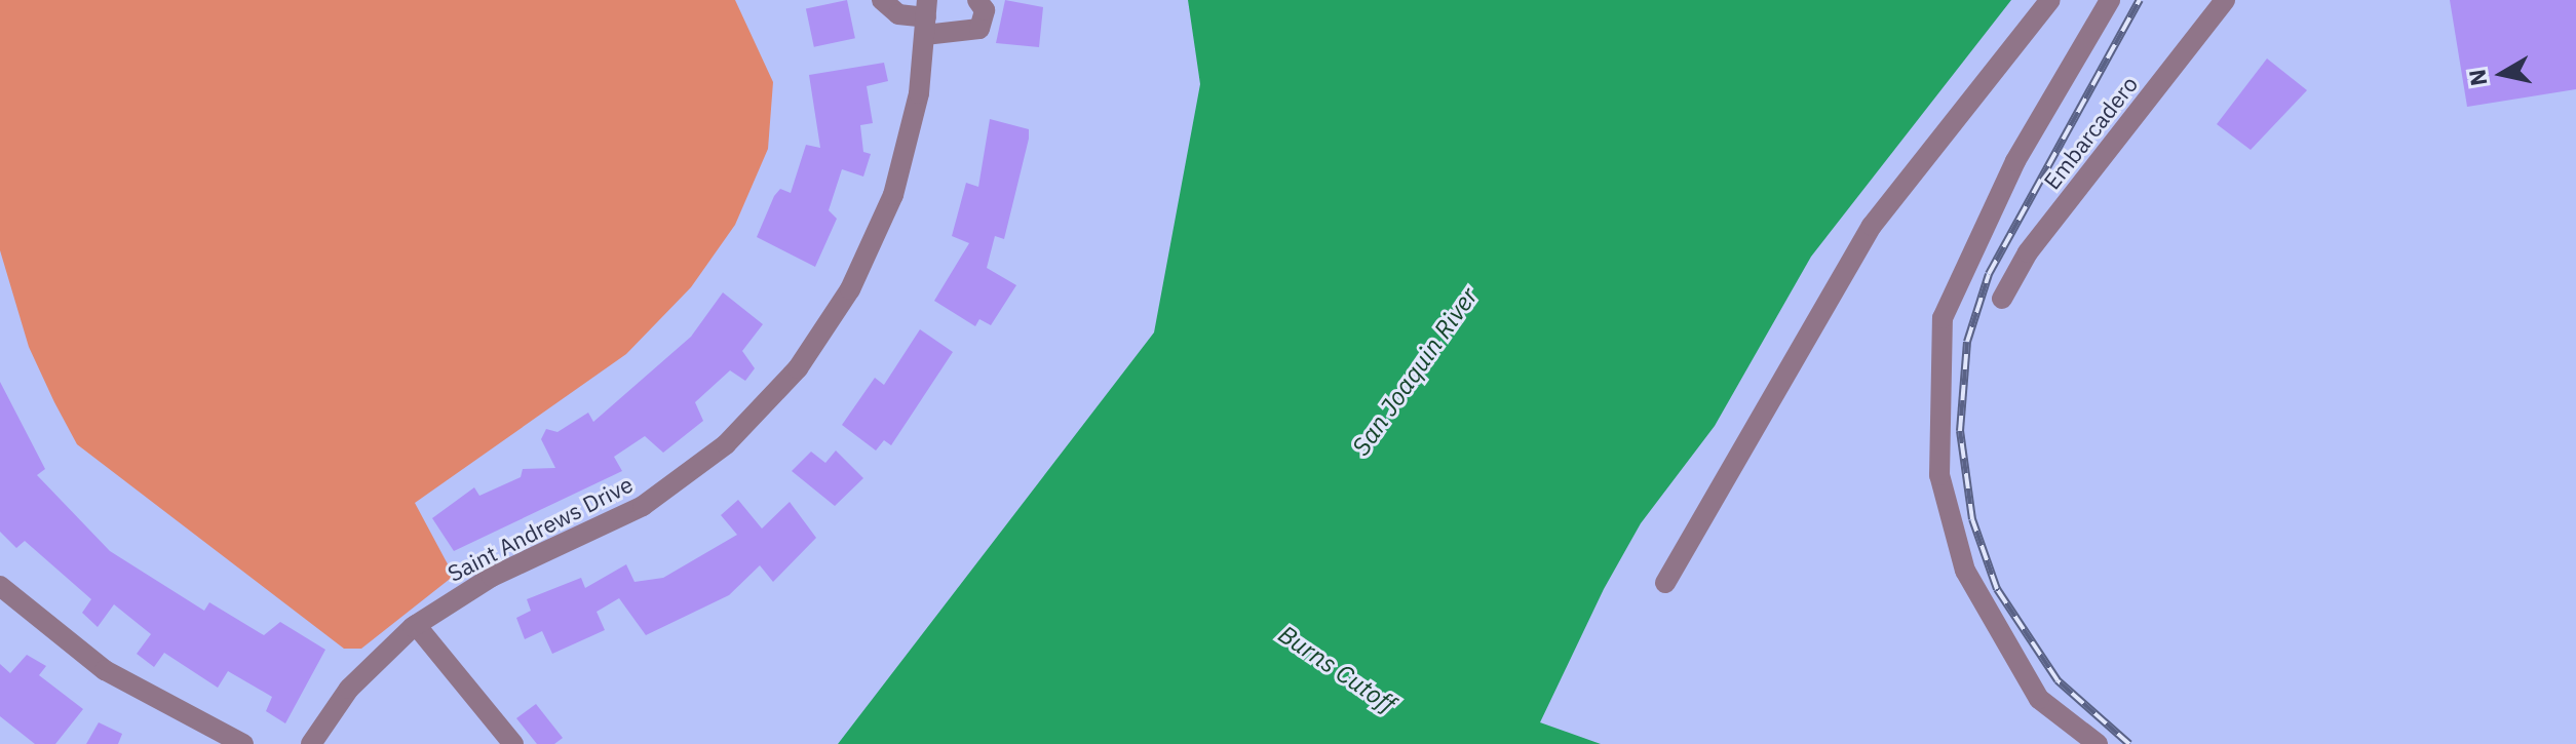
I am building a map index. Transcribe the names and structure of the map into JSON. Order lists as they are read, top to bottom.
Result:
{
  "streets": {
    "street": ["Embarcadero", "Saint Andrews Drive"]
  },
  "water": ["San Joaquin River", "Burns Cutoff"],
  "north": "left"
}
